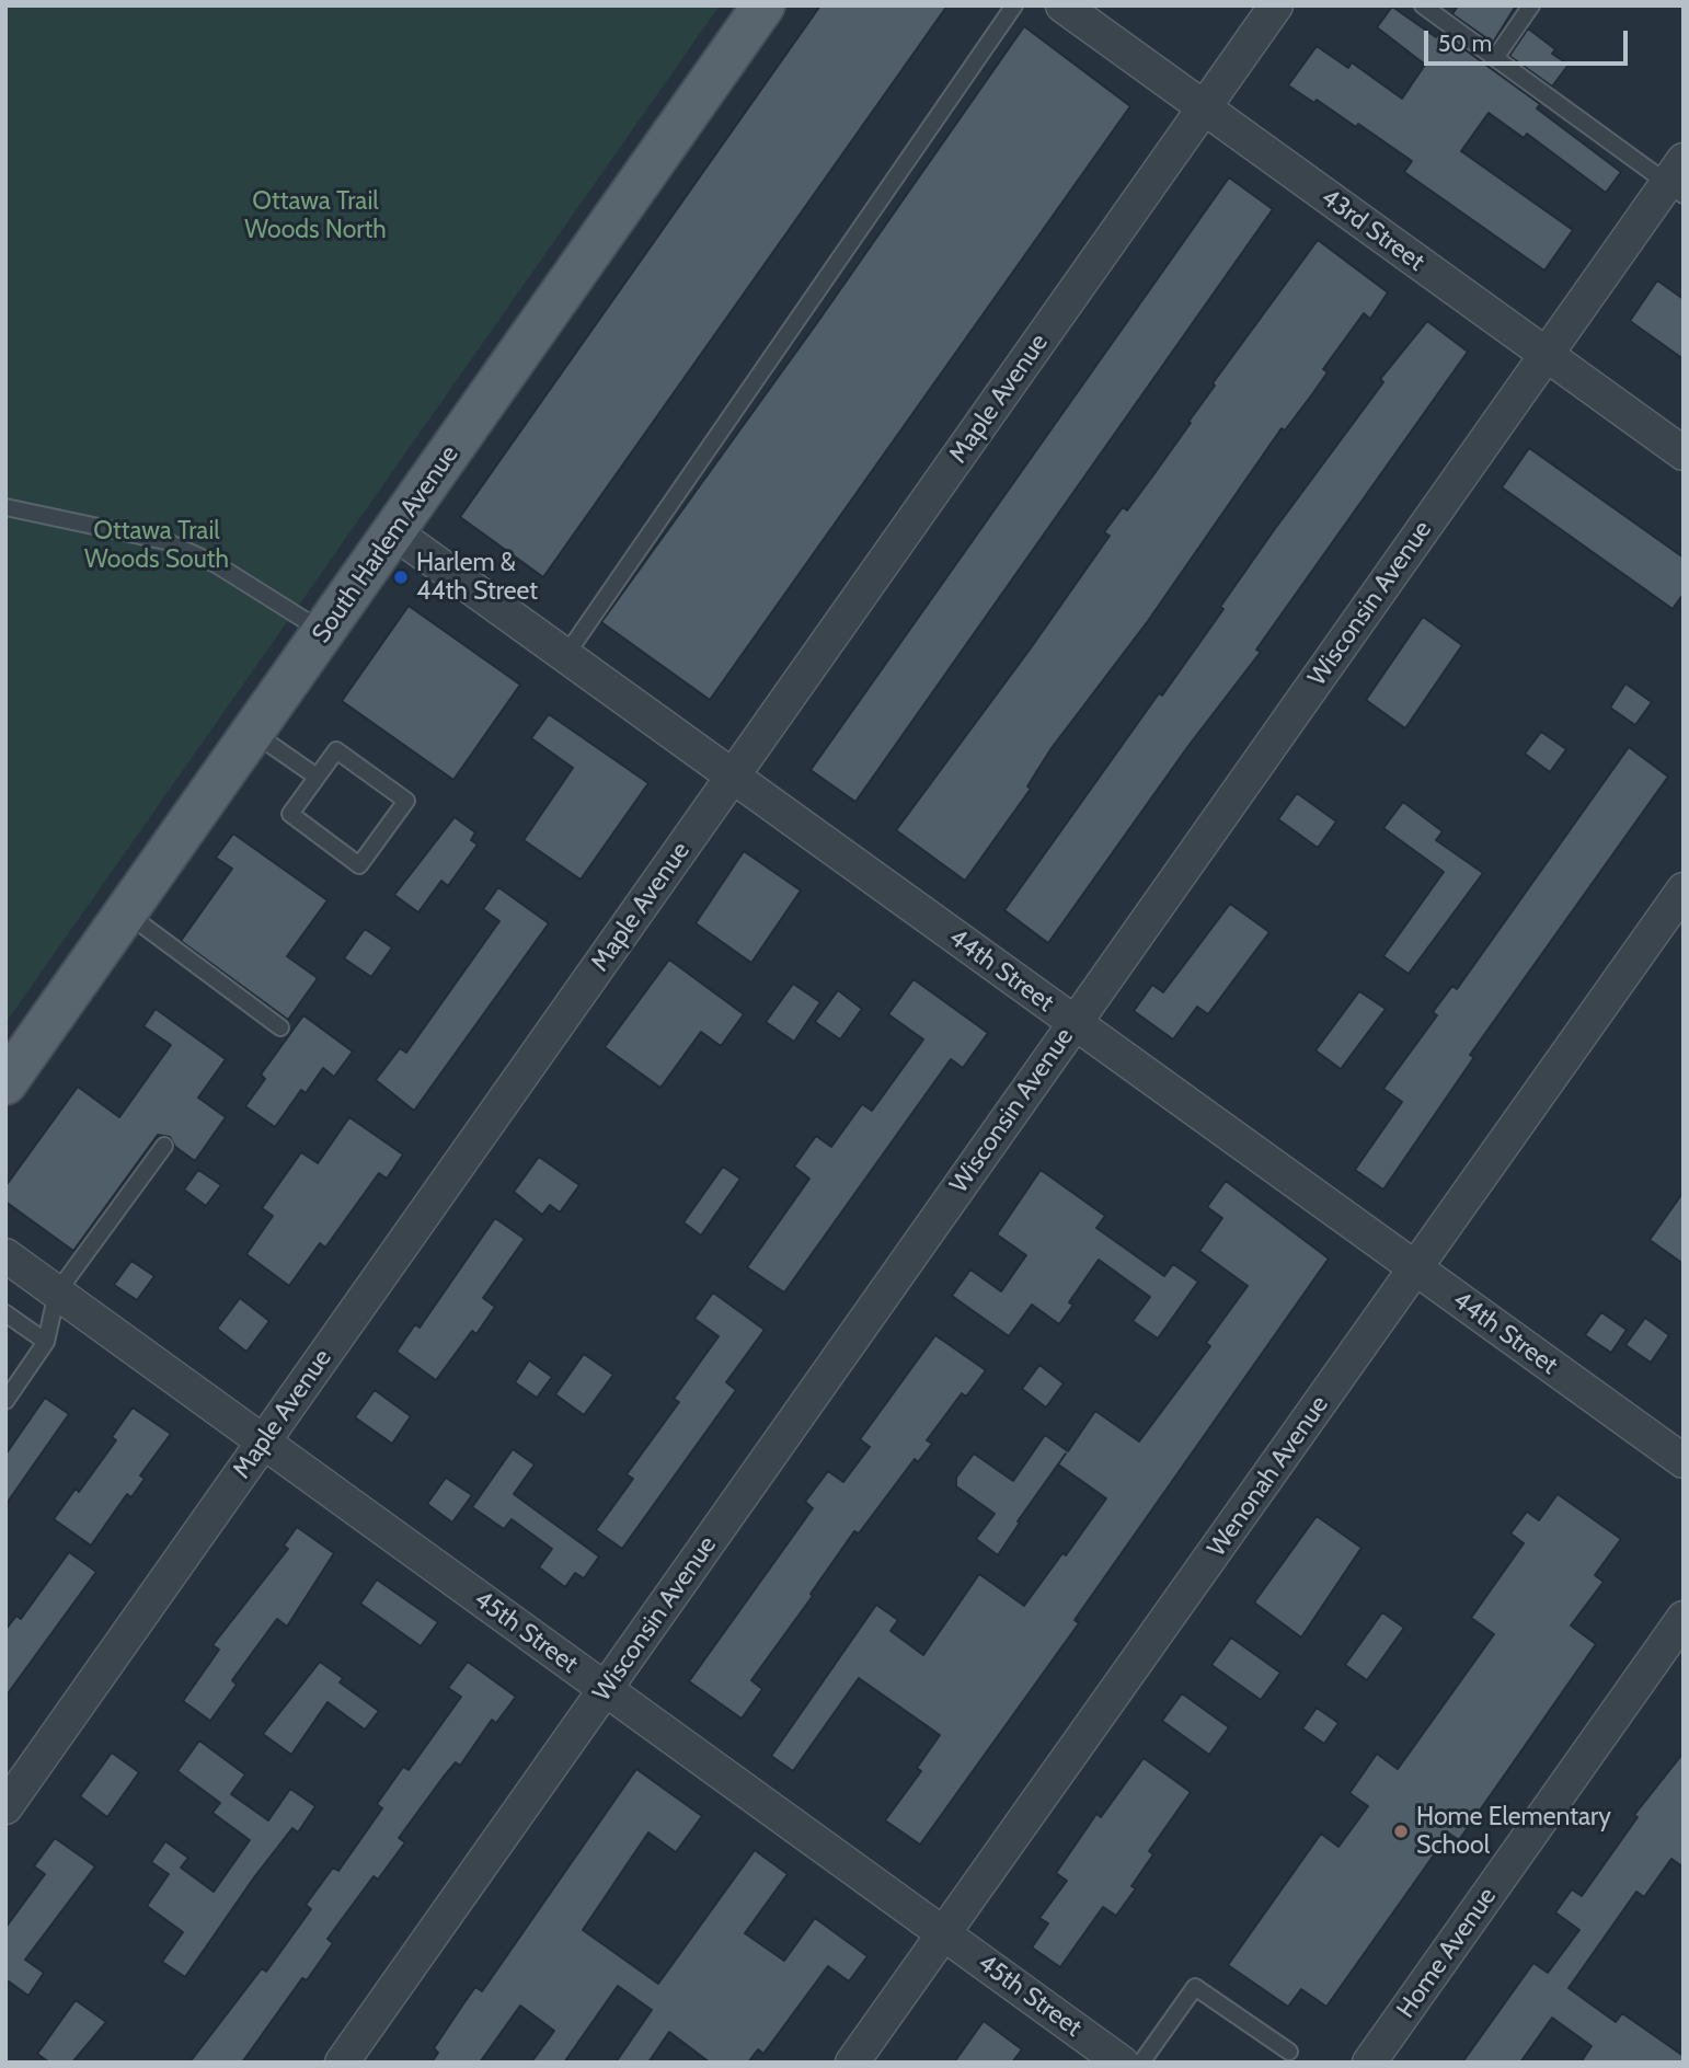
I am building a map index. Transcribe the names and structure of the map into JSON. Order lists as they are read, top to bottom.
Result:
{
  "streets": {
    "main road": ["South Harlem Avenue"],
    "street": [
      "43rd Street",
      "Maple Avenue",
      "Wisconsin Avenue",
      "44th Street",
      "Wenonah Avenue",
      "45th Street",
      "Home Avenue"
    ]
  },
  "crossings": [
    ["43rd Street", "Maple Avenue"],
    ["43rd Street", "Wisconsin Avenue"],
    ["Maple Avenue", "44th Street"],
    ["Maple Avenue", "45th Street"],
    ["South Harlem Avenue", "44th Street"],
    ["Wisconsin Avenue", "44th Street"],
    ["Wisconsin Avenue", "45th Street"],
    ["44th Street", "Wenonah Avenue"],
    ["Wenonah Avenue", "45th Street"]
  ],
  "parks": ["Ottawa Trail Woods North", "Ottawa Trail Woods South"],
  "places": ["Harlem & 44th Street", "Home Elementary School"],
  "scale_bar": "50 m"
}
